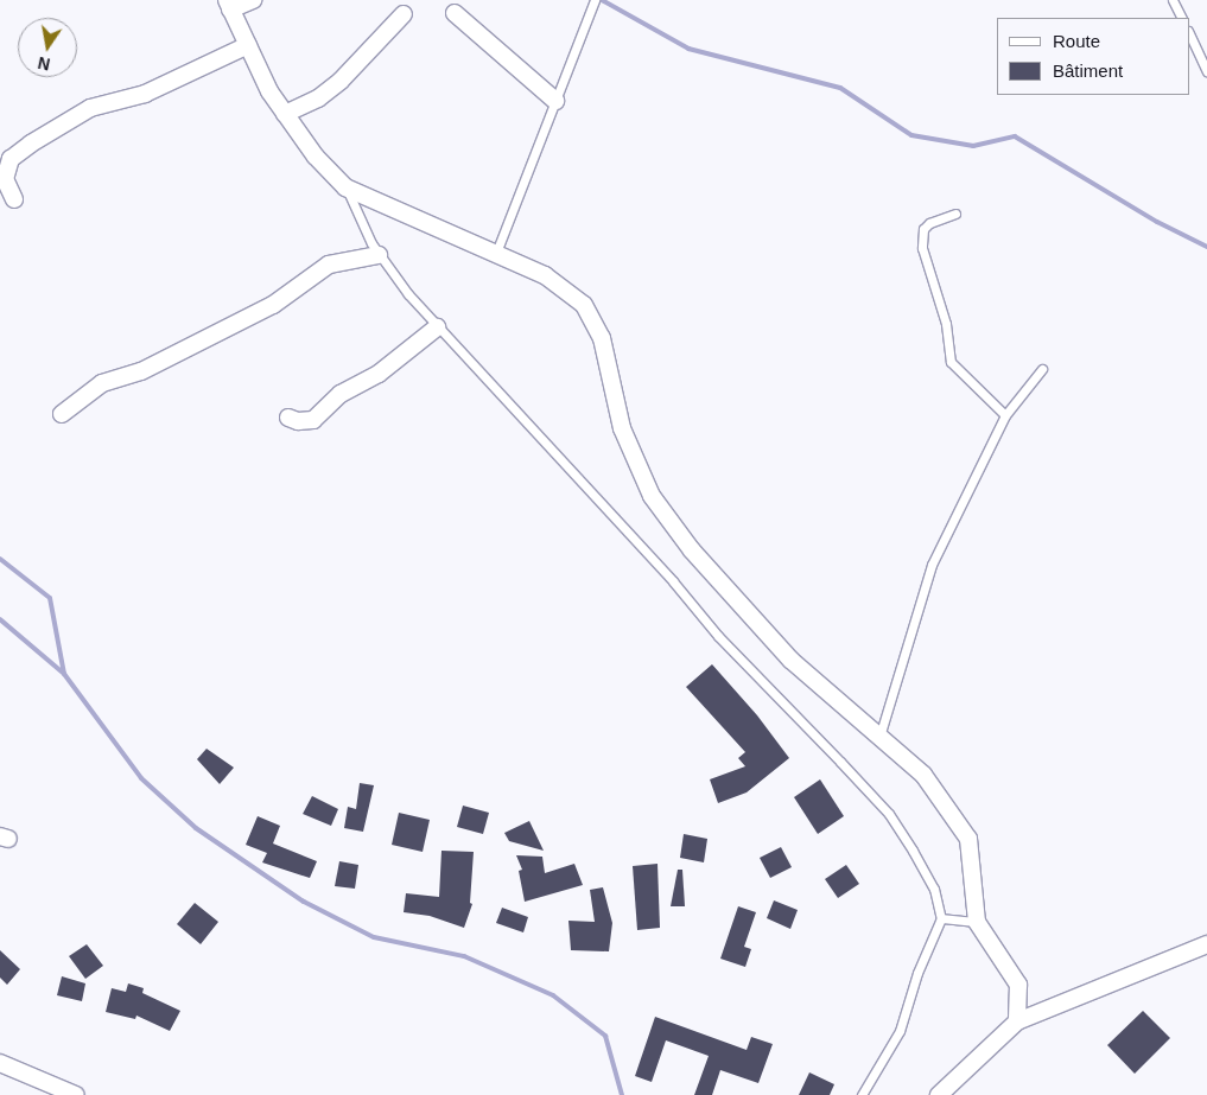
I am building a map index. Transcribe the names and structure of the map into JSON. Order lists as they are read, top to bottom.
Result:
{
  "legend": ["Route", "Bâtiment"],
  "north": "bottom"
}
